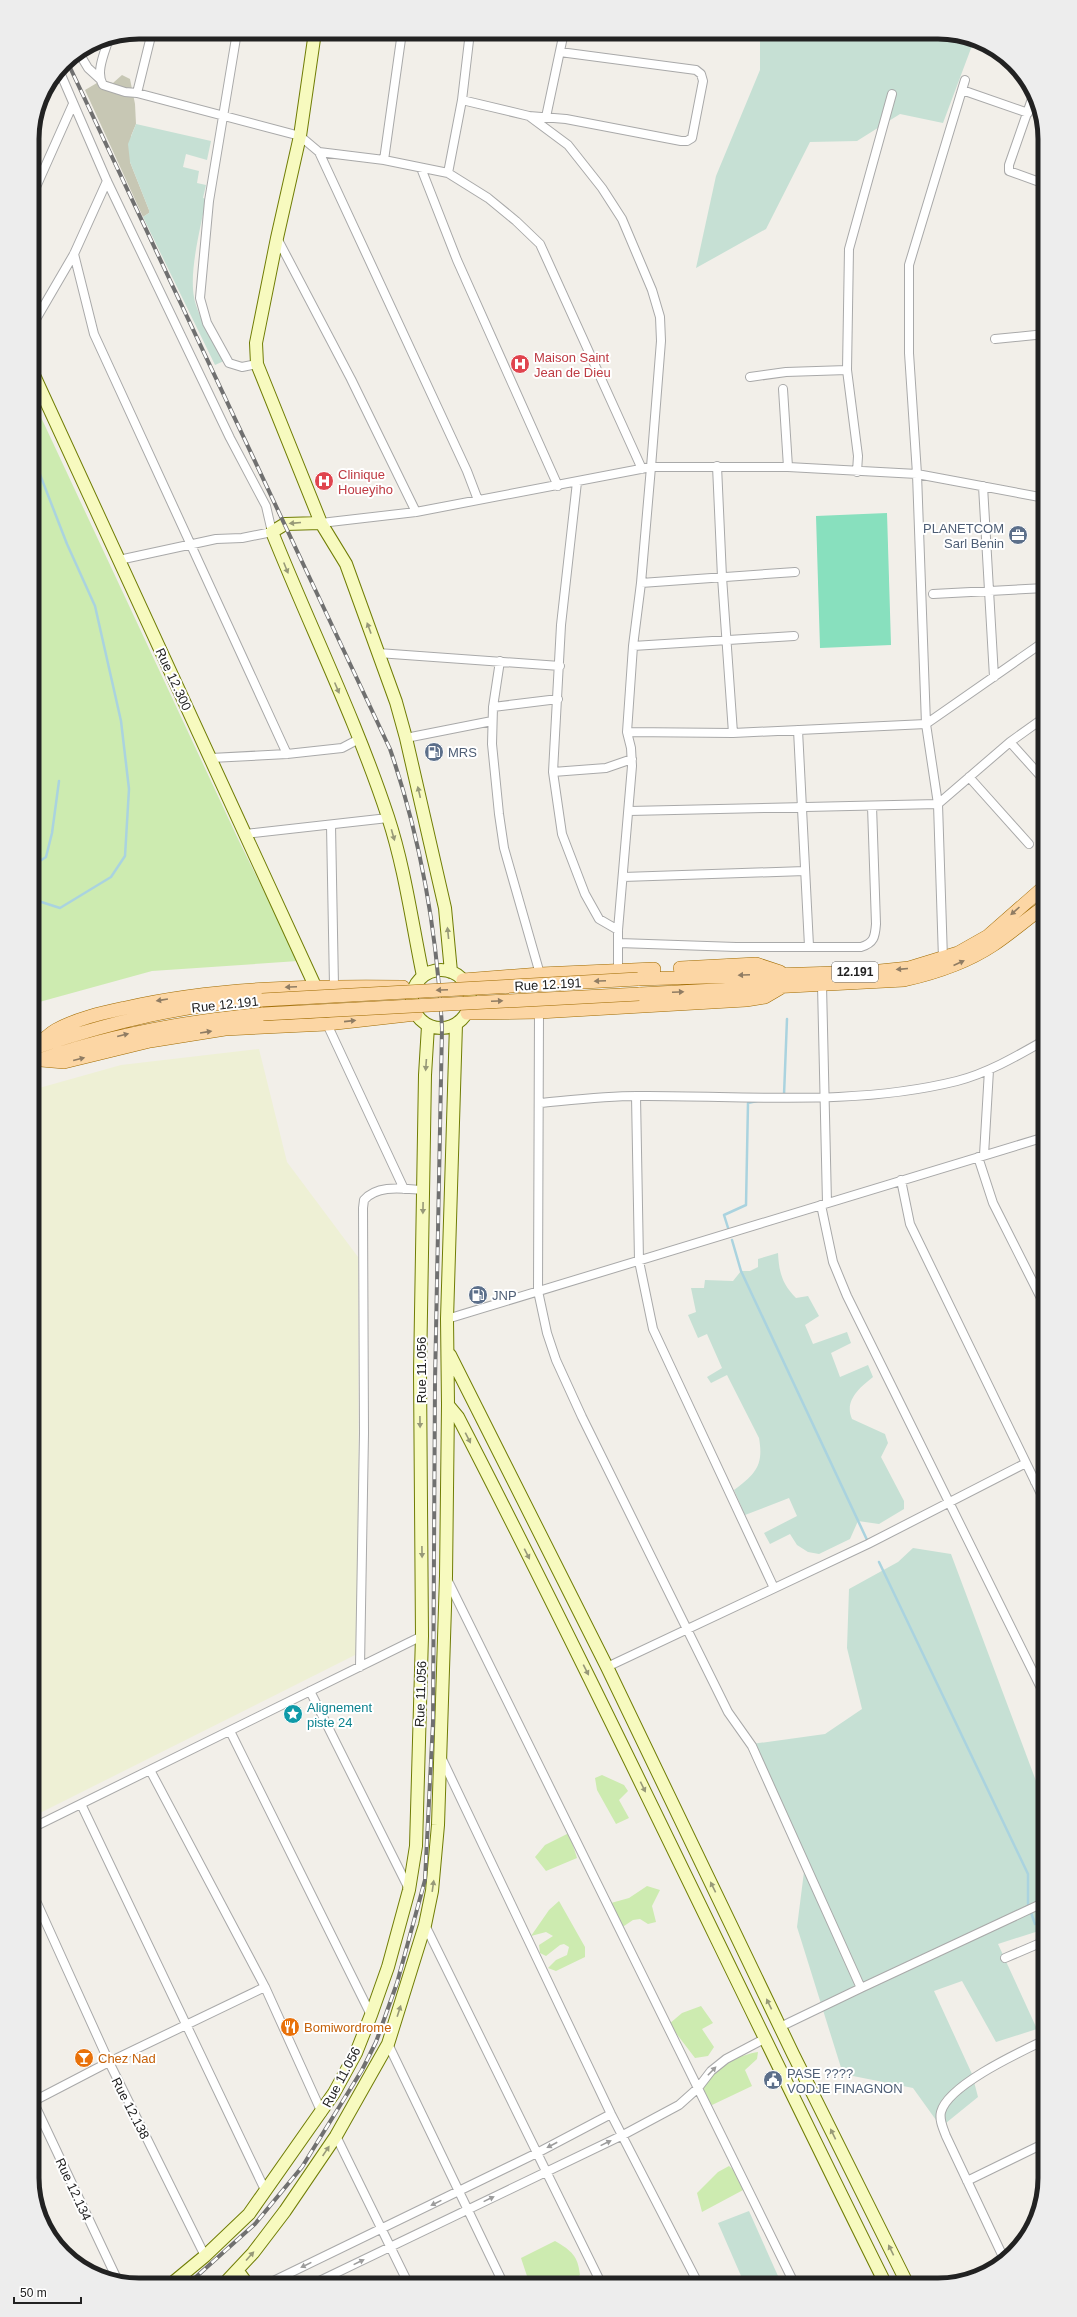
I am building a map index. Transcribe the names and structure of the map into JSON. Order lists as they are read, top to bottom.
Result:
{
  "streets": {
    "main road": [
      "Rue 12.300",
      "12.191",
      "Rue 12.191",
      "Rue 11.056"
    ],
    "street": ["Rue 12.138", "Rue 12.134"]
  },
  "crossings": [
    ["Rue 11.056", "Rue 12.138"]
  ],
  "places": {
    "hospital": ["Maison Saint Jean de Dieu", "Clinique Houeyiho"],
    "office": ["PLANETCOM Sarl Benin"],
    "fuel station": ["MRS", "JNP"],
    "place": ["Alignement piste 24"],
    "restaurant": ["Bomiwordrome"],
    "bar": ["Chez Nad"],
    "public building": ["PASE ???? VODJE FINAGNON"]
  },
  "scale_bar": "50 m"
}
